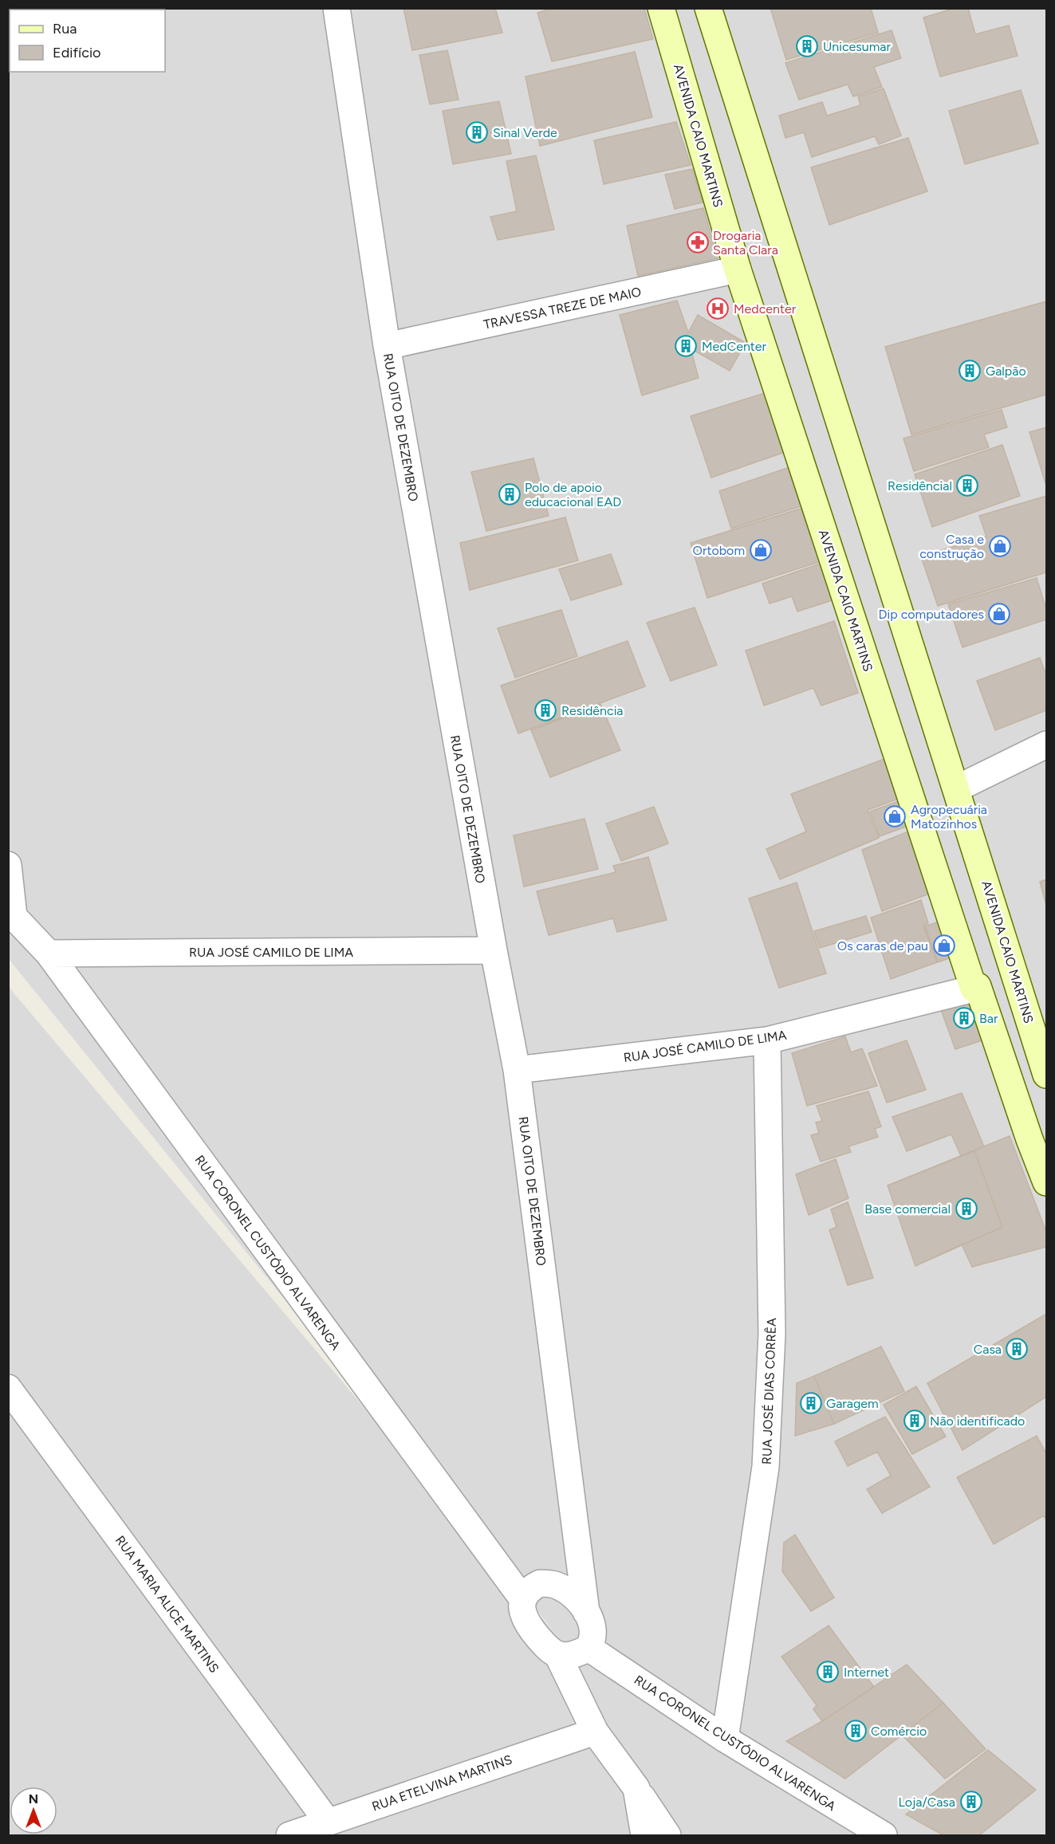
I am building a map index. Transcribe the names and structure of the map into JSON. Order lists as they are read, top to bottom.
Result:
{
  "streets": {
    "main road": ["AVENIDA CAIO MARTINS"],
    "street": [
      "TRAVESSA TREZE DE MAIO",
      "RUA OITO DE DEZEMBRO",
      "RUA JOSÉ CAMILO DE LIMA",
      "RUA CORONEL CUSTÓDIO ALVARENGA",
      "RUA JOSÉ DIAS CORRÊA",
      "RUA MARIA ALICE MARTINS",
      "RUA ETELVINA MARTINS"
    ]
  },
  "crossings": [
    ["AVENIDA CAIO MARTINS", "TRAVESSA TREZE DE MAIO"],
    ["AVENIDA CAIO MARTINS", "RUA JOSÉ CAMILO DE LIMA"],
    ["TRAVESSA TREZE DE MAIO", "RUA OITO DE DEZEMBRO"],
    ["RUA OITO DE DEZEMBRO", "RUA JOSÉ CAMILO DE LIMA"],
    ["RUA OITO DE DEZEMBRO", "RUA CORONEL CUSTÓDIO ALVARENGA"],
    ["RUA JOSÉ CAMILO DE LIMA", "RUA CORONEL CUSTÓDIO ALVARENGA"],
    ["RUA JOSÉ CAMILO DE LIMA", "RUA JOSÉ DIAS CORRÊA"],
    ["RUA CORONEL CUSTÓDIO ALVARENGA", "RUA JOSÉ DIAS CORRÊA"],
    ["RUA MARIA ALICE MARTINS", "RUA ETELVINA MARTINS"]
  ],
  "places": {
    "building": [
      "Unicesumar",
      "Sinal Verde",
      "MedCenter",
      "Galpão",
      "Residêncial",
      "Polo de apoio educacional EAD",
      "Residência",
      "Bar",
      "Base comercial",
      "Casa",
      "Garagem",
      "Não identificado",
      "Internet",
      "Comércio",
      "Loja/Casa"
    ],
    "pharmacy": ["Drogaria Santa Clara"],
    "hospital": ["Medcenter"],
    "shop": [
      "Casa e construção",
      "Ortobom",
      "Dip computadores",
      "Agropecuária Matozinhos",
      "Os caras de pau"
    ]
  },
  "legend": ["Rua", "Edifício"],
  "north": "top"
}
